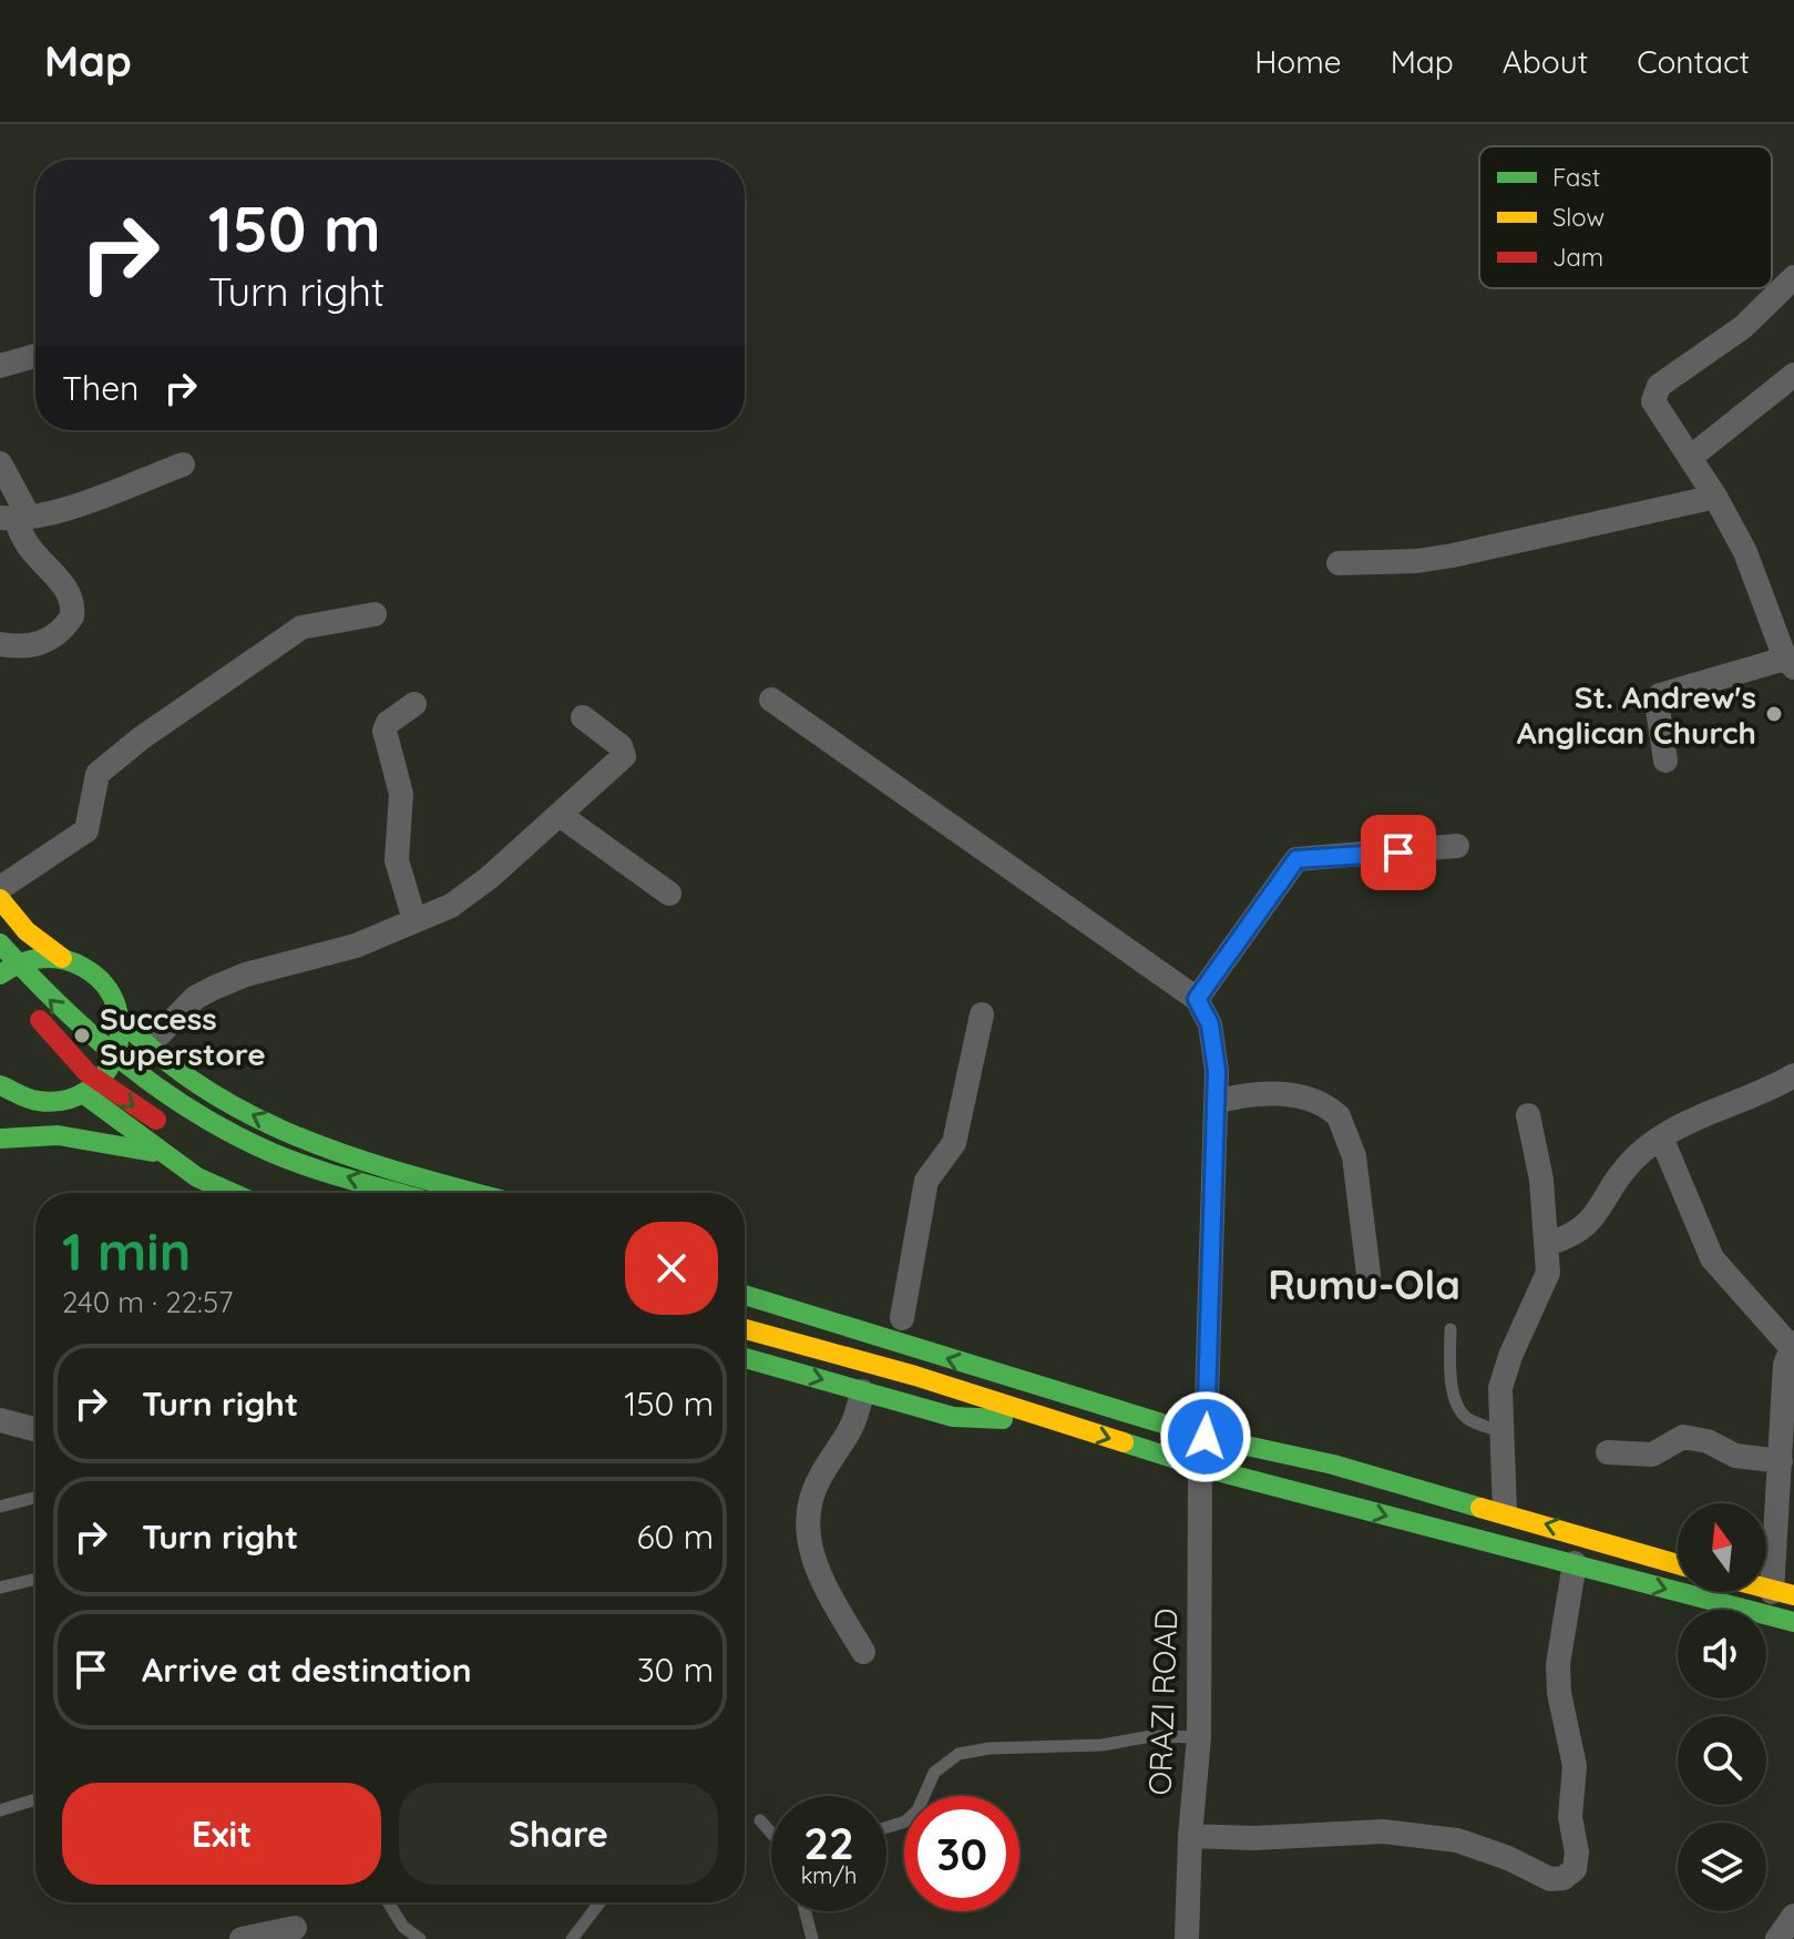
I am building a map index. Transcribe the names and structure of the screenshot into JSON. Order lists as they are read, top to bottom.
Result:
{
  "streets": {
    "street": ["ORAZI ROAD"]
  },
  "districts": ["Rumu-Ola"],
  "places": ["St. Andrew's Anglican Church", "Success Superstore"],
  "legend": ["Fast", "Slow", "Jam"],
  "north": "top",
  "page": {
    "header": "Map",
    "nav": [
      "Home",
      "Map",
      "About",
      "Contact"
    ],
    "turn": ["150 m", "Turn right"],
    "then": "Then",
    "heading": ["1 min", "240 m · 22:57"],
    "list": [
      {
        "name": "Turn right",
        "value": "150 m"
      },
      {
        "name": "Turn right",
        "value": "60 m"
      },
      {
        "name": "Arrive at destination",
        "value": "30 m"
      }
    ],
    "buttons": ["Exit", "Share"],
    "speed": "22 km/h",
    "limit": "30"
  }
}
